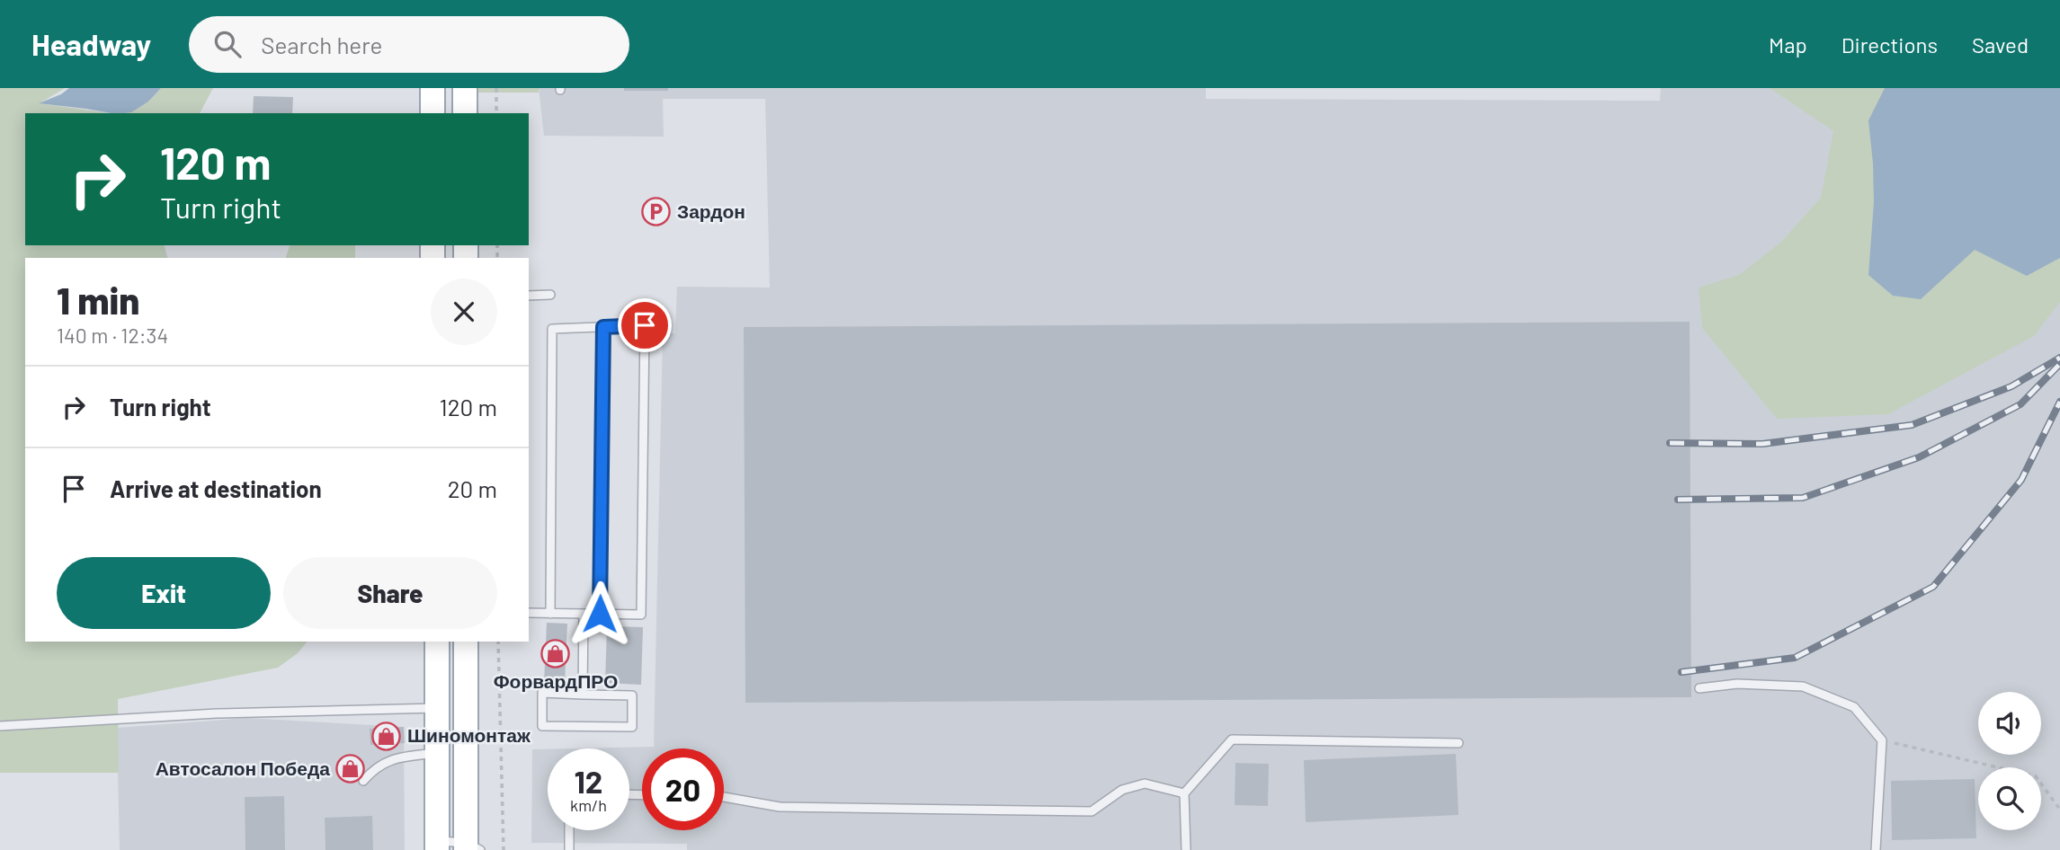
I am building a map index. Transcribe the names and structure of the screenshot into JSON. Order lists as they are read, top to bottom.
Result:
{
  "places": {
    "parking": ["Зардон"],
    "shop": ["ФорвардПРО", "Шиномонтаж", "Автосалон Победа"]
  },
  "page": {
    "header": "Headway",
    "search": "Search here",
    "nav": ["Map", "Directions", "Saved"],
    "turn": ["120 m", "Turn right"],
    "heading": ["1 min", "140 m · 12:34"],
    "list": [
      {
        "name": "Turn right",
        "value": "120 m"
      },
      {
        "name": "Arrive at destination",
        "value": "20 m"
      }
    ],
    "buttons": ["Exit", "Share"],
    "speed": "12 km/h",
    "limit": "20"
  }
}
